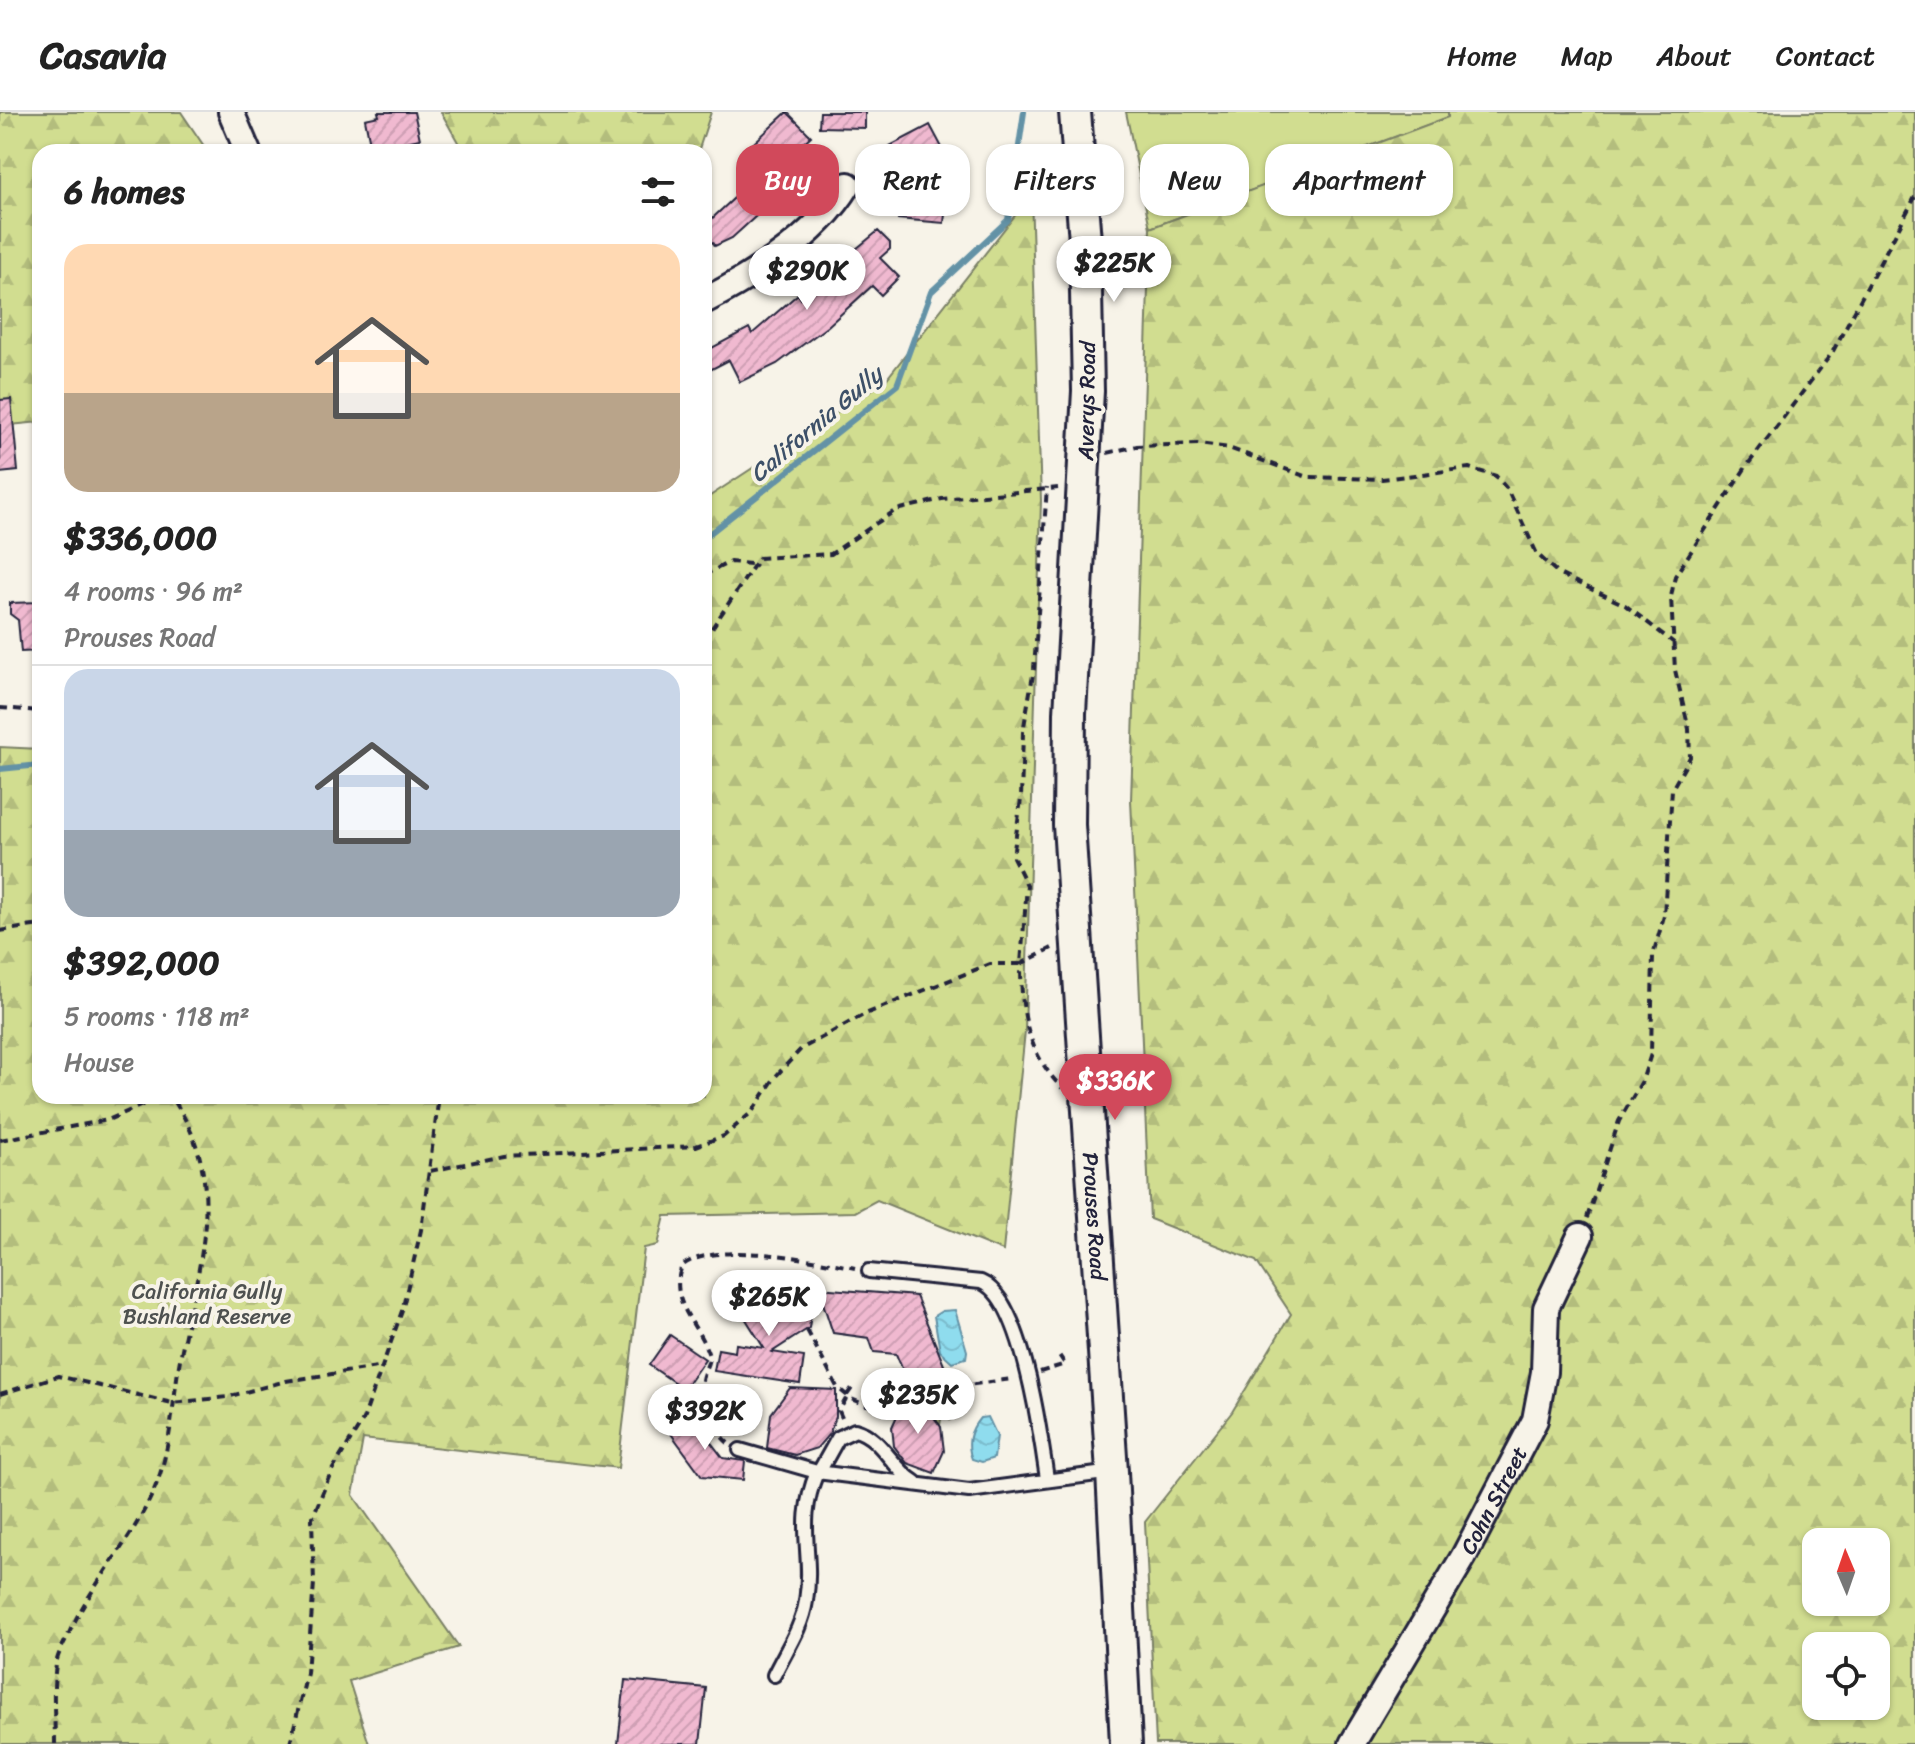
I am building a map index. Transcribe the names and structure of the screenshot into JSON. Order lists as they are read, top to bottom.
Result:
{
  "streets": {
    "street": ["Averys Road", "Prouses Road", "Cohn Street"]
  },
  "crossings": [
    ["Averys Road", "Prouses Road"]
  ],
  "water": ["California Gully"],
  "parks": ["California Gully Bushland Reserve"],
  "north": "top",
  "page": {
    "header": "Casavia",
    "nav": [
      "Home",
      "Map",
      "About",
      "Contact"
    ],
    "chip": [
      "Buy",
      "Rent",
      "Filters",
      "New",
      "Apartment"
    ],
    "heading": "6 homes",
    "price": [
      "$225K",
      "$290K",
      "$336K",
      "$265K",
      "$235K",
      "$392K"
    ],
    "list": [
      {
        "name": "$336,000",
        "note": "4 rooms · 96 m² · Prouses Road"
      },
      {
        "name": "$392,000",
        "note": "5 rooms · 118 m² · House"
      }
    ]
  }
}
